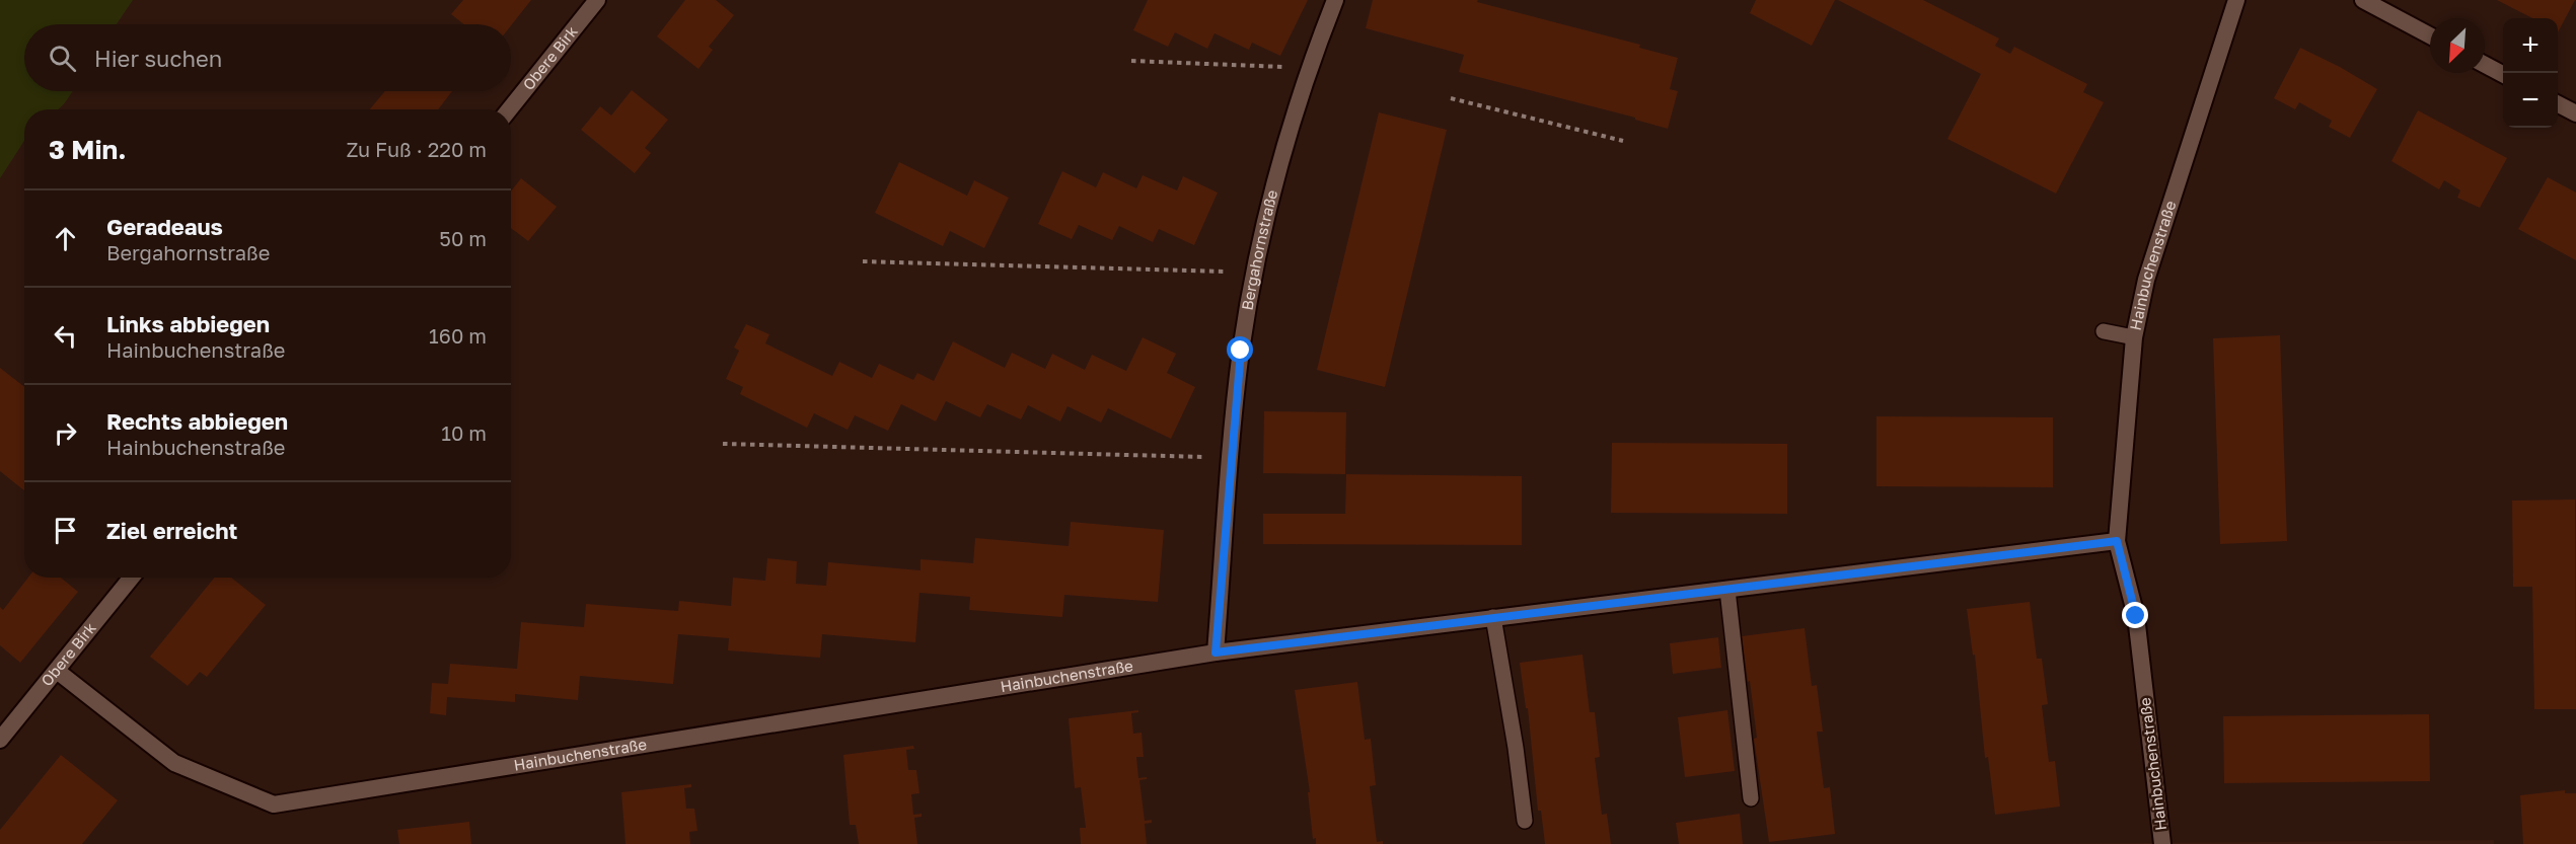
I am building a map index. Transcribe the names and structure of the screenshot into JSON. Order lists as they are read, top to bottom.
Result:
{
  "streets": {
    "street": ["Obere Birk", "Bergahornstraße", "Hainbuchenstraße"]
  },
  "crossings": [
    ["Obere Birk", "Hainbuchenstraße"],
    ["Bergahornstraße", "Hainbuchenstraße"]
  ],
  "north": "bottom left",
  "page": {
    "map_buttons": ["+", "−"],
    "search": "Hier suchen",
    "heading": ["3 Min.", "Zu Fuß · 220 m"],
    "list": [
      ["Geradeaus", "Bergahornstraße", "50 m"],
      ["Links abbiegen", "Hainbuchenstraße", "160 m"],
      ["Rechts abbiegen", "Hainbuchenstraße", "10 m"],
      "Ziel erreicht"
    ]
  }
}
